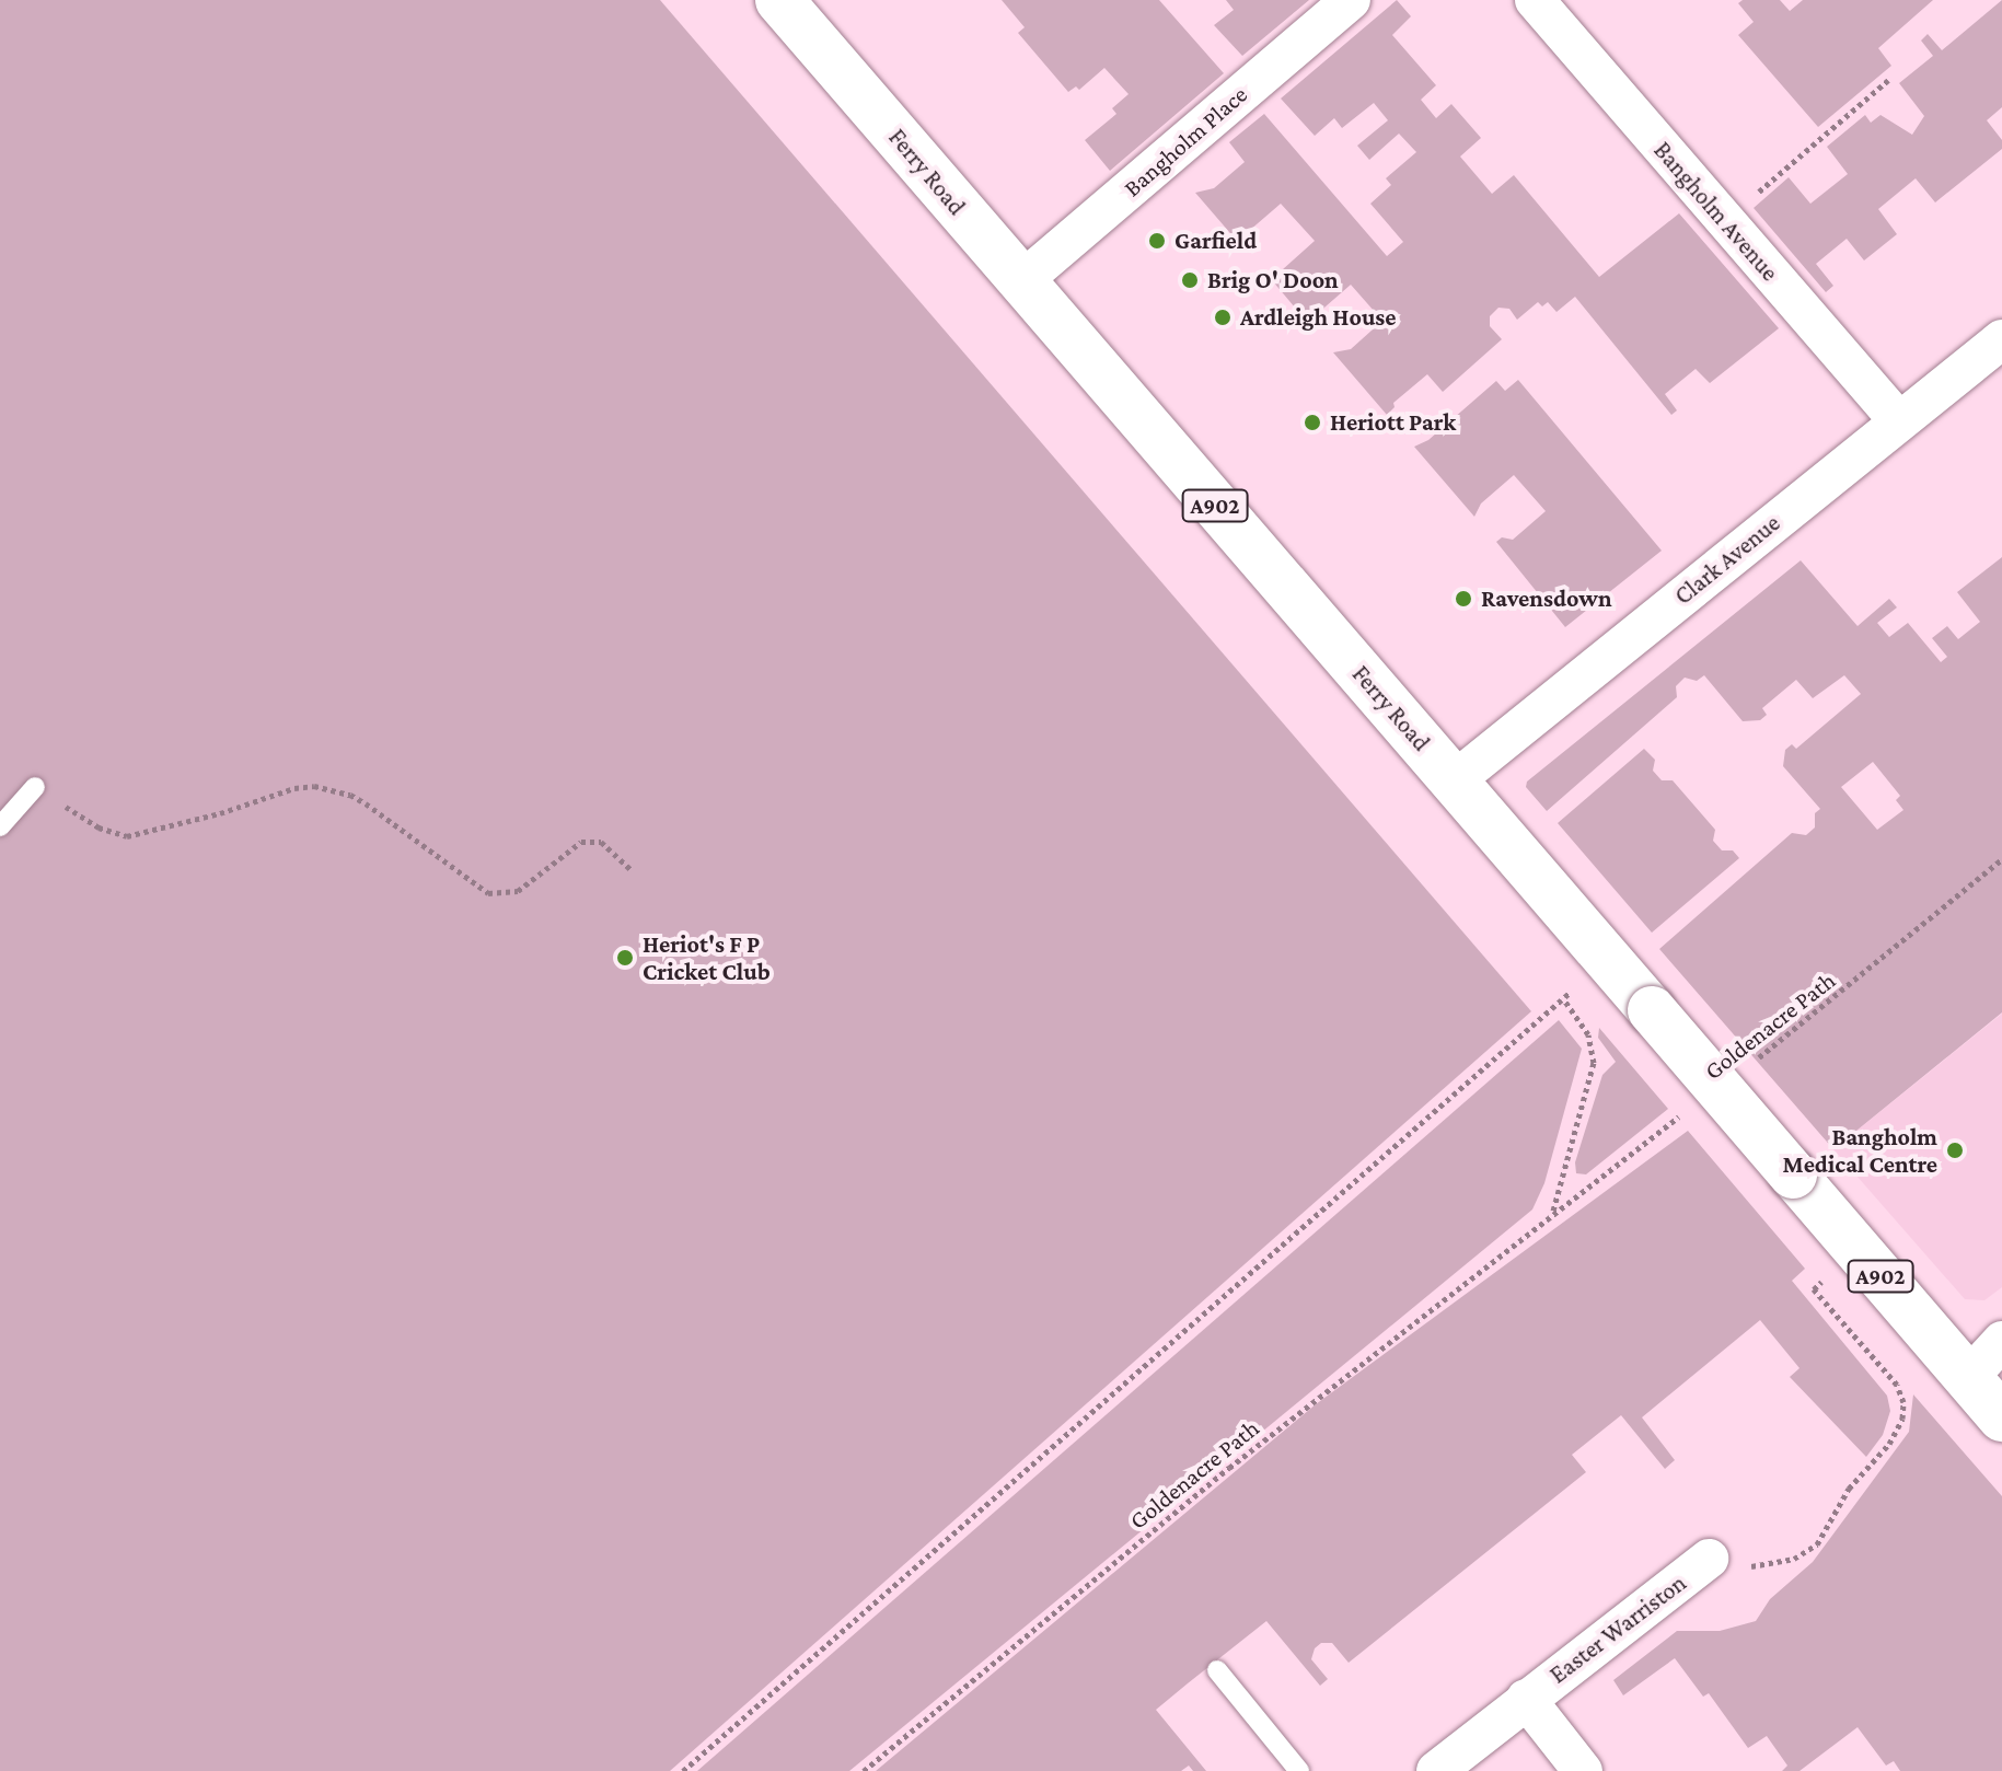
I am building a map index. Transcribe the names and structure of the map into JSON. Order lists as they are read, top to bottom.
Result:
{
  "streets": {
    "main road": ["Ferry Road", "A902"],
    "street": [
      "Bangholm Place",
      "Bangholm Avenue",
      "Clark Avenue",
      "Easter Warriston"
    ],
    "path": ["Goldenacre Path"]
  },
  "crossings": [
    ["Bangholm Place", "Ferry Road"],
    ["Ferry Road", "Clark Avenue"],
    ["Bangholm Avenue", "Clark Avenue"]
  ],
  "places": [
    "Garfield",
    "Brig O' Doon",
    "Ardleigh House",
    "Heriott Park",
    "Ravensdown",
    "Heriot's F P Cricket Club",
    "Bangholm Medical Centre"
  ]
}
